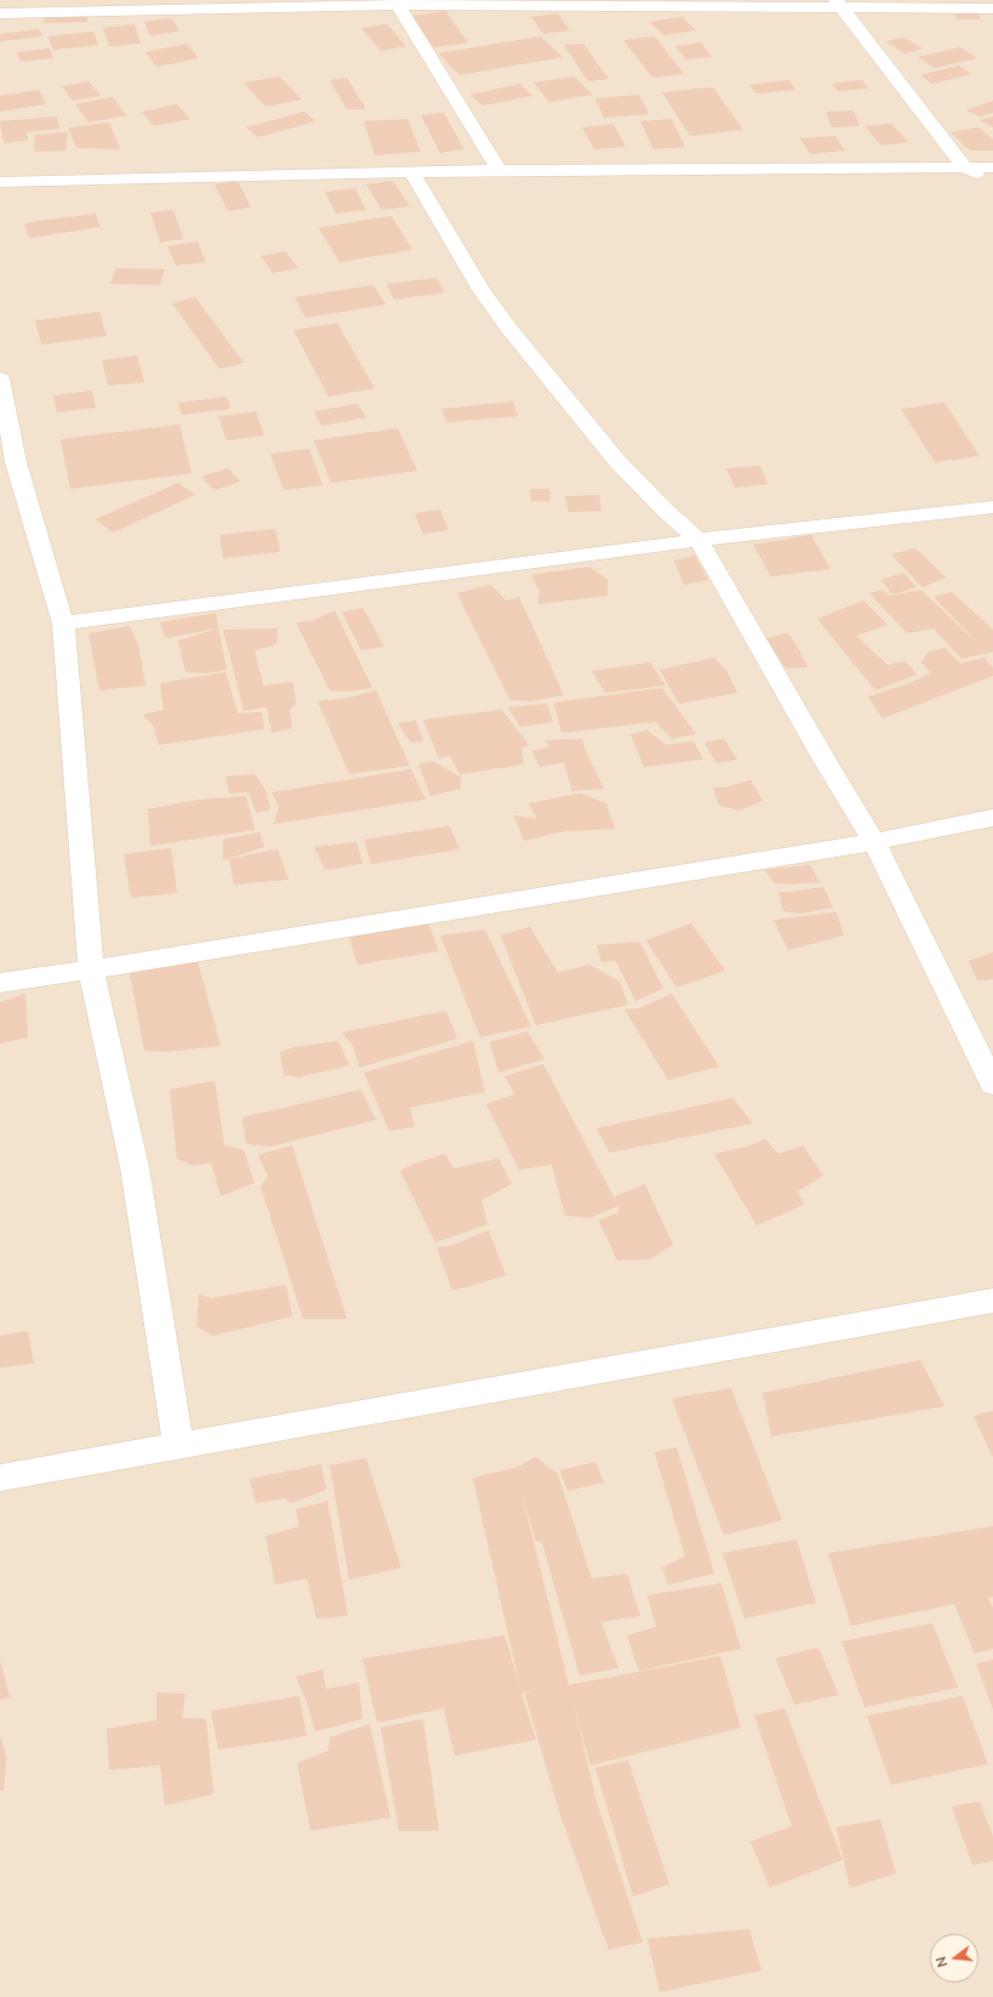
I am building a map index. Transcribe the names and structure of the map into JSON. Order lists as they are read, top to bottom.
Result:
{
  "north": "left"
}
